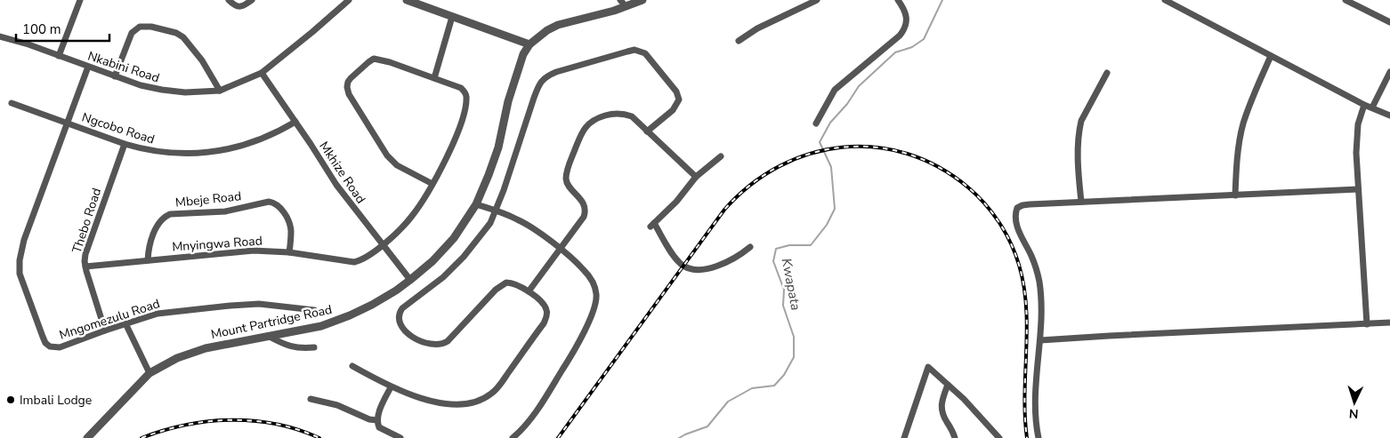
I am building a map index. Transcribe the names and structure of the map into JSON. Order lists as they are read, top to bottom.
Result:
{
  "streets": {
    "street": [
      "Nkabini Road",
      "Ngcobo Road",
      "Mkhize Road",
      "Mbeje Road",
      "Thebo Road",
      "Mnyingwa Road",
      "Mngomezulu Road",
      "Mount Partridge Road"
    ]
  },
  "crossings": [
    ["Nkabini Road", "Mkhize Road"],
    ["Nkabini Road", "Mngomezulu Road"],
    ["Ngcobo Road", "Mkhize Road"],
    ["Ngcobo Road", "Thebo Road"],
    ["Ngcobo Road", "Mngomezulu Road"],
    ["Mkhize Road", "Mnyingwa Road"],
    ["Mkhize Road", "Mount Partridge Road"],
    ["Mbeje Road", "Mnyingwa Road"],
    ["Thebo Road", "Mnyingwa Road"],
    ["Thebo Road", "Mngomezulu Road"]
  ],
  "water": ["Kwapata"],
  "places": ["Imbali Lodge"],
  "scale_bar": "100 m",
  "north": "bottom"
}
